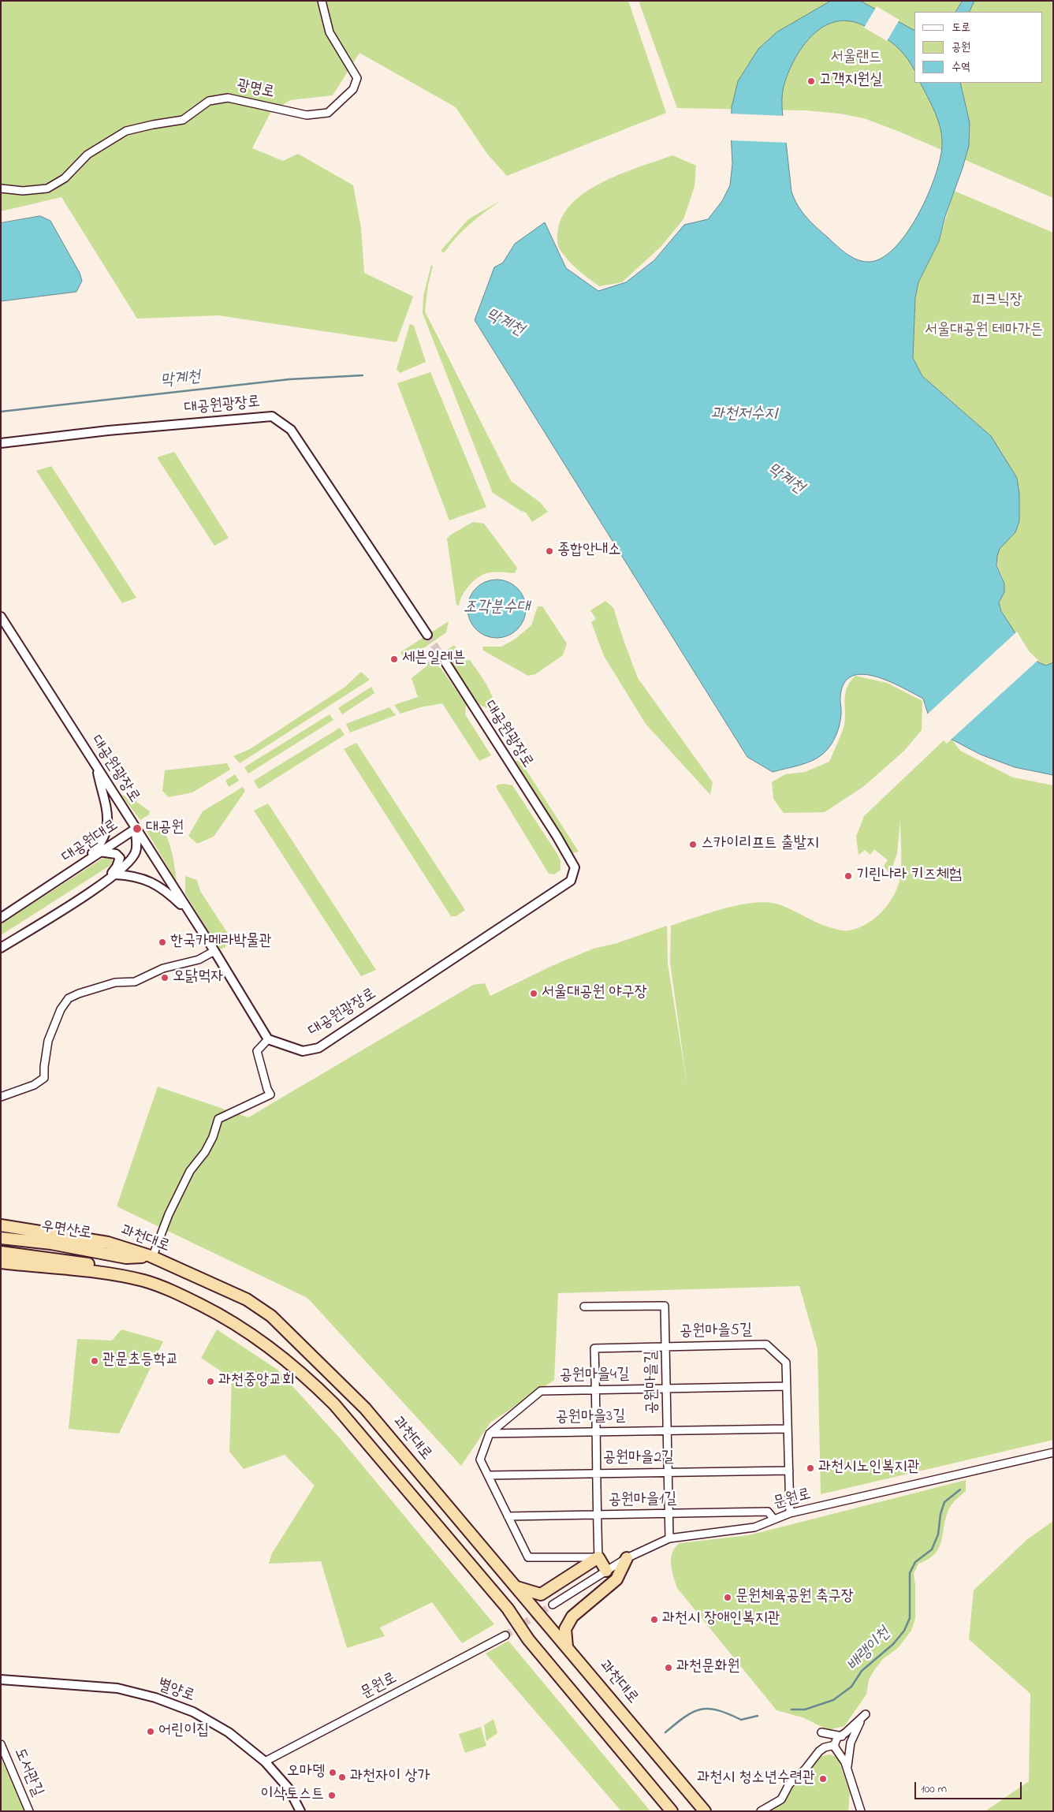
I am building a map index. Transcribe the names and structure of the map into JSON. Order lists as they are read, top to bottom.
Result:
{
  "streets": {
    "highway": ["우면산로", "과천대로"],
    "street": [
      "광명로",
      "대공원광장로",
      "대공원대로",
      "공원마을5길",
      "공원마을4길",
      "공원마을길",
      "공원마을3길",
      "공원마을2길",
      "문원로",
      "공원마을1길",
      "별양로",
      "도서관길"
    ]
  },
  "crossings": [
    ["대공원광장로", "대공원대로"],
    ["우면산로", "과천대로"],
    ["공원마을5길", "공원마을4길"],
    ["공원마을5길", "공원마을길"],
    ["공원마을4길", "공원마을길"],
    ["공원마을4길", "공원마을3길"],
    ["공원마을길", "공원마을3길"],
    ["공원마을길", "공원마을2길"],
    ["공원마을길", "문원로"],
    ["공원마을길", "공원마을1길"],
    ["문원로", "공원마을1길"],
    ["문원로", "별양로"]
  ],
  "water": [
    "막계천",
    "과천저수지",
    "조각분수대",
    "배랭이천"
  ],
  "parks": ["서울랜드", "피크닉장", "서울대공원 테마가든"],
  "places": [
    "고객지원실",
    "종합안내소",
    "세븐일레븐",
    "대공원",
    "스카이리프트 출발지",
    "기린나라 키즈체험",
    "한국카메라박물관",
    "오닭먹자",
    "서울대공원 야구장",
    "관문초등학교",
    "과천중앙교회",
    "과천시노인복지관",
    "문원체육공원 축구장",
    "과천시 장애인복지관",
    "과천문화원",
    "어린이집",
    "오마뎅",
    "과천자이 상가",
    "과천시 청소년수련관",
    "이삭토스트"
  ],
  "legend": ["도로", "공원", "수역"],
  "scale_bar": "100 m"
}
